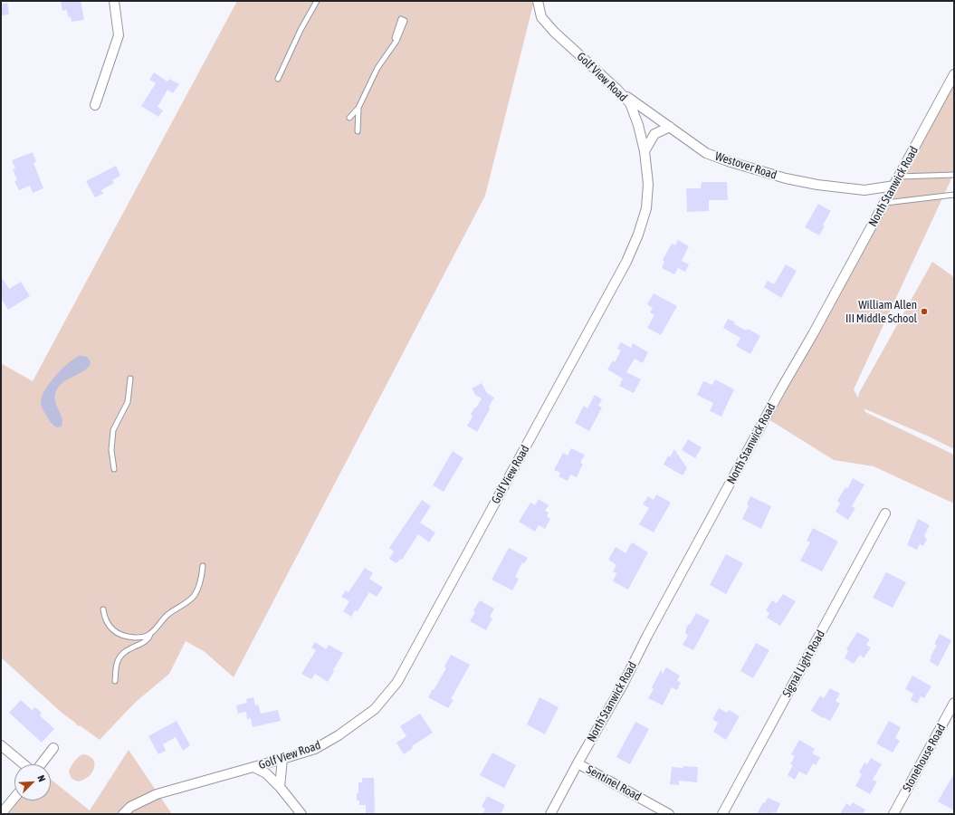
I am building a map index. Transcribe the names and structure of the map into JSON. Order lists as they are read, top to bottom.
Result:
{
  "streets": {
    "street": [
      "Golf View Road",
      "Westover Road",
      "North Stanwick Road",
      "Signal Light Road",
      "Stonehouse Road",
      "Sentinel Road"
    ]
  },
  "crossings": [
    ["Golf View Road", "Westover Road"],
    ["Westover Road", "North Stanwick Road"],
    ["North Stanwick Road", "Sentinel Road"]
  ],
  "places": ["William Allen III Middle School"],
  "north": "top right"
}
